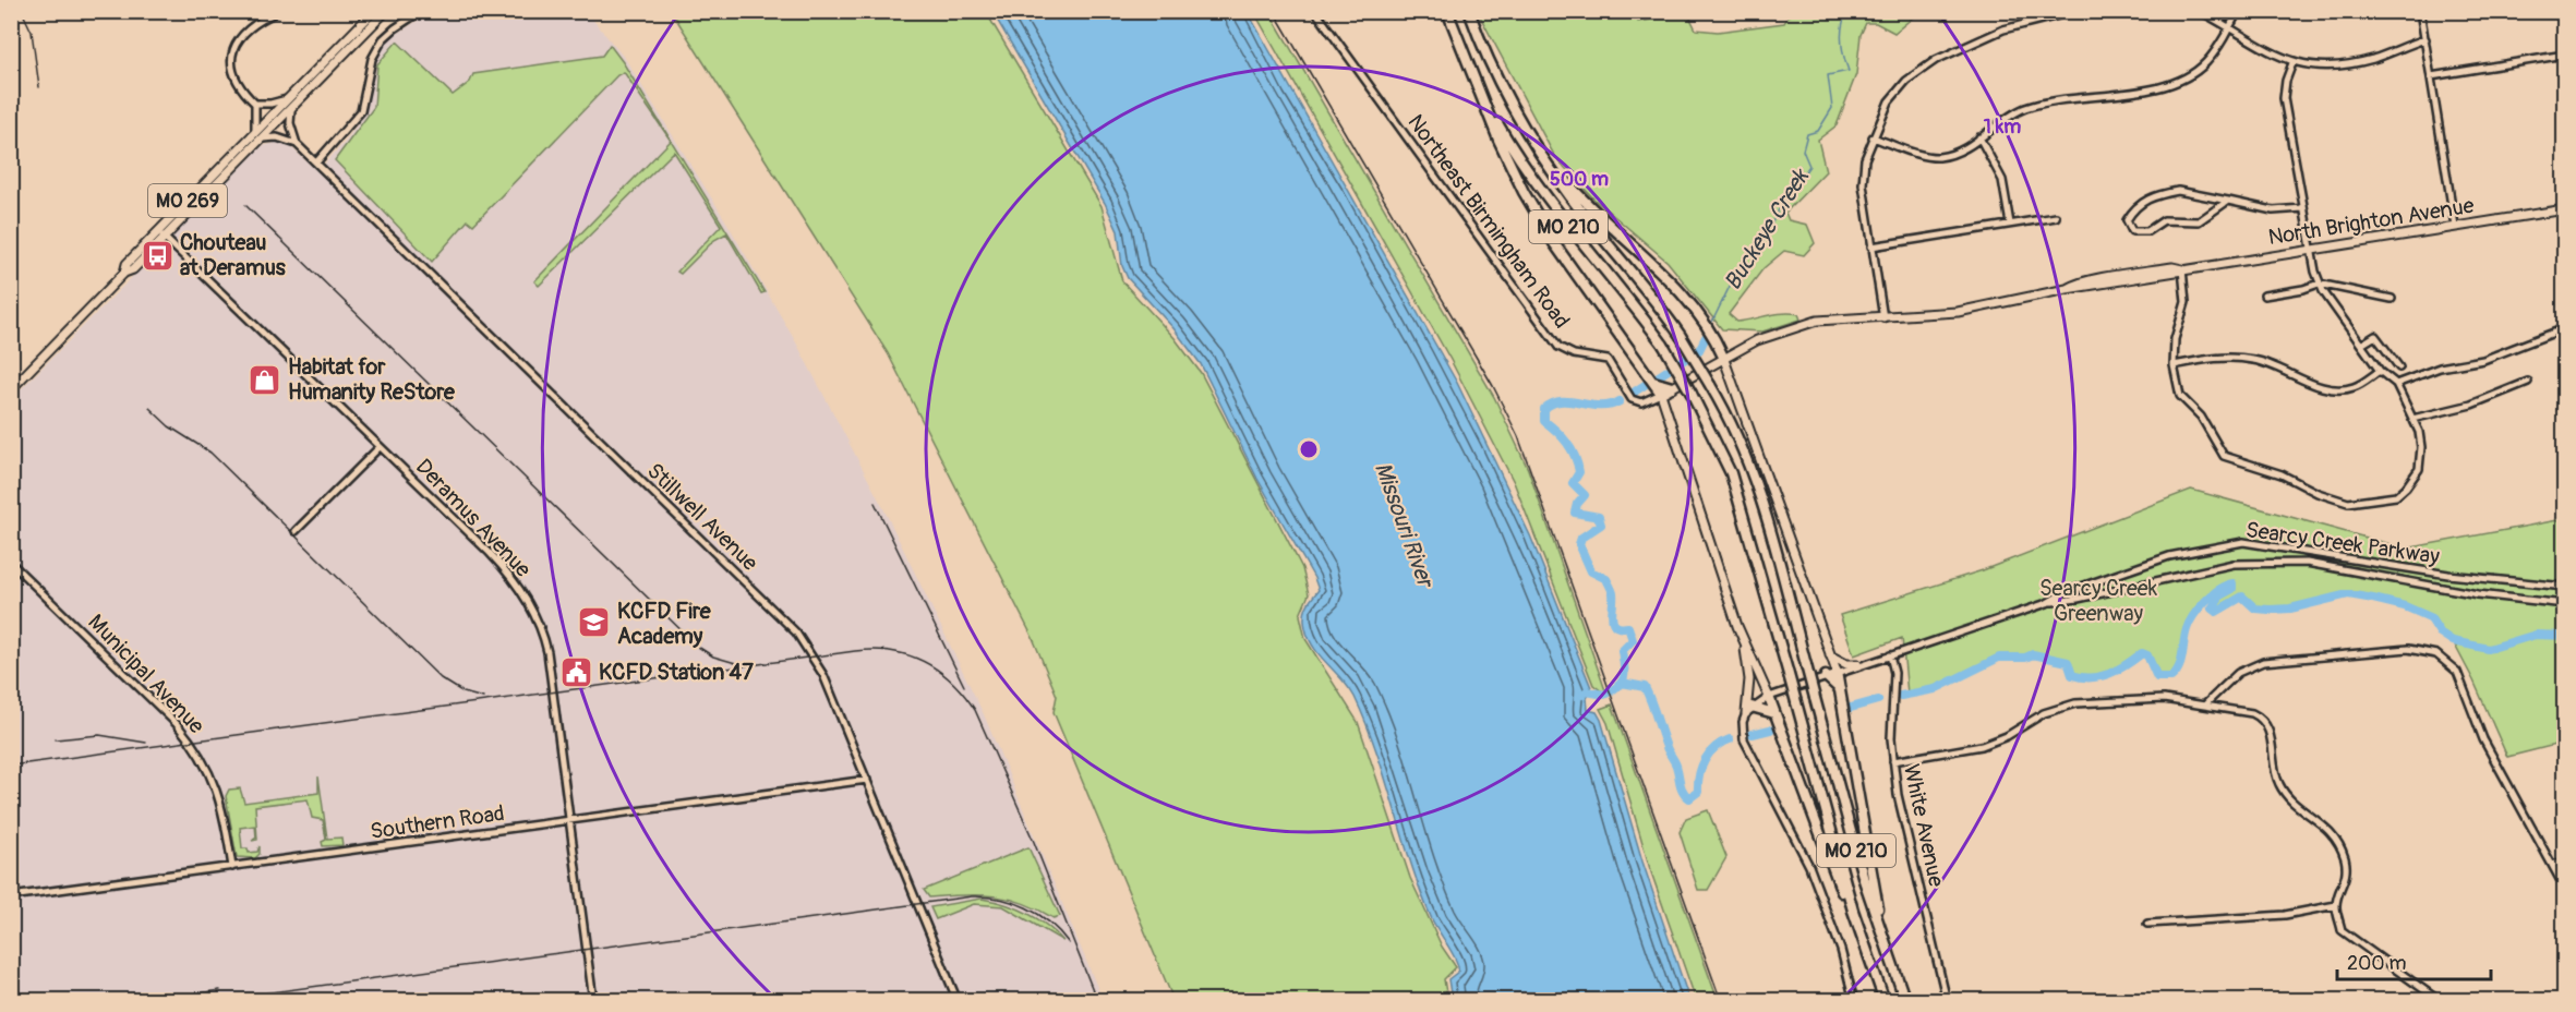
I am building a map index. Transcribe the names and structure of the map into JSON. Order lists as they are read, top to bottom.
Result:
{
  "streets": {
    "highway": ["MO 210"],
    "main road": ["MO 269", "North Brighton Avenue"],
    "street": [
      "Northeast Birmingham Road",
      "Stillwell Avenue",
      "Deramus Avenue",
      "Searcy Creek Parkway",
      "Municipal Avenue",
      "Southern Road",
      "White Avenue"
    ]
  },
  "crossings": [
    ["MO 269", "Deramus Avenue"],
    ["Northeast Birmingham Road", "North Brighton Avenue"],
    ["Stillwell Avenue", "Southern Road"],
    ["Deramus Avenue", "Southern Road"],
    ["Searcy Creek Parkway", "White Avenue"],
    ["Municipal Avenue", "Southern Road"]
  ],
  "water": ["Buckeye Creek", "Missouri River"],
  "parks": ["Searcy Creek Greenway"],
  "places": {
    "bus stop": ["Chouteau at Deramus"],
    "shop": ["Habitat for Humanity ReStore"],
    "school or university": ["KCFD Fire Academy"],
    "public building": ["KCFD Station 47"]
  },
  "scale_bar": "200 m",
  "rings": ["1 km", "500 m"]
}
